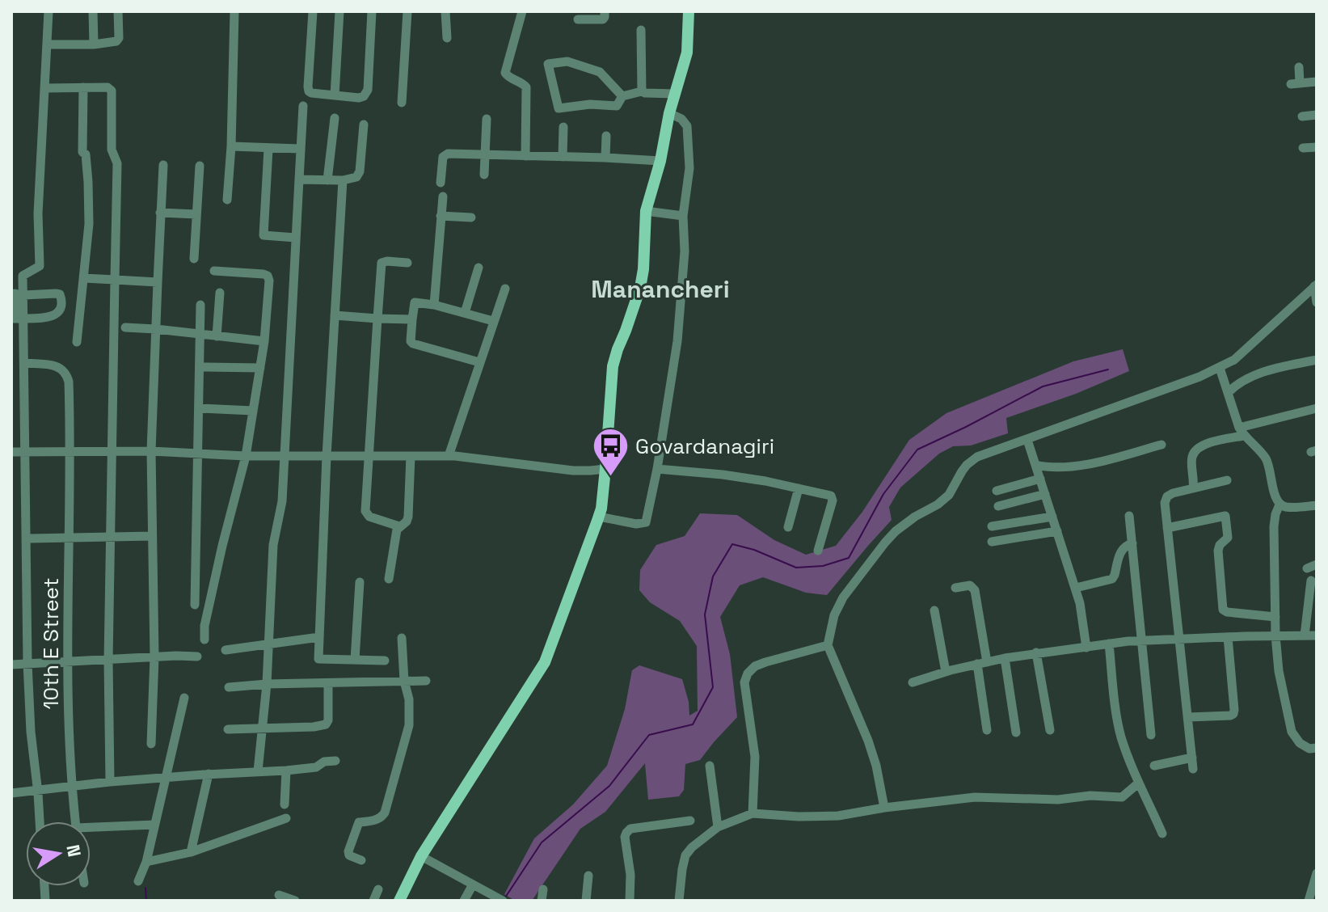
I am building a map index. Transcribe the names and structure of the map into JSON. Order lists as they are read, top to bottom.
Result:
{
  "streets": {
    "street": ["10th E Street"]
  },
  "districts": ["Manancheri"],
  "places": {
    "bus stop": ["Govardanagiri"]
  },
  "north": "right"
}
